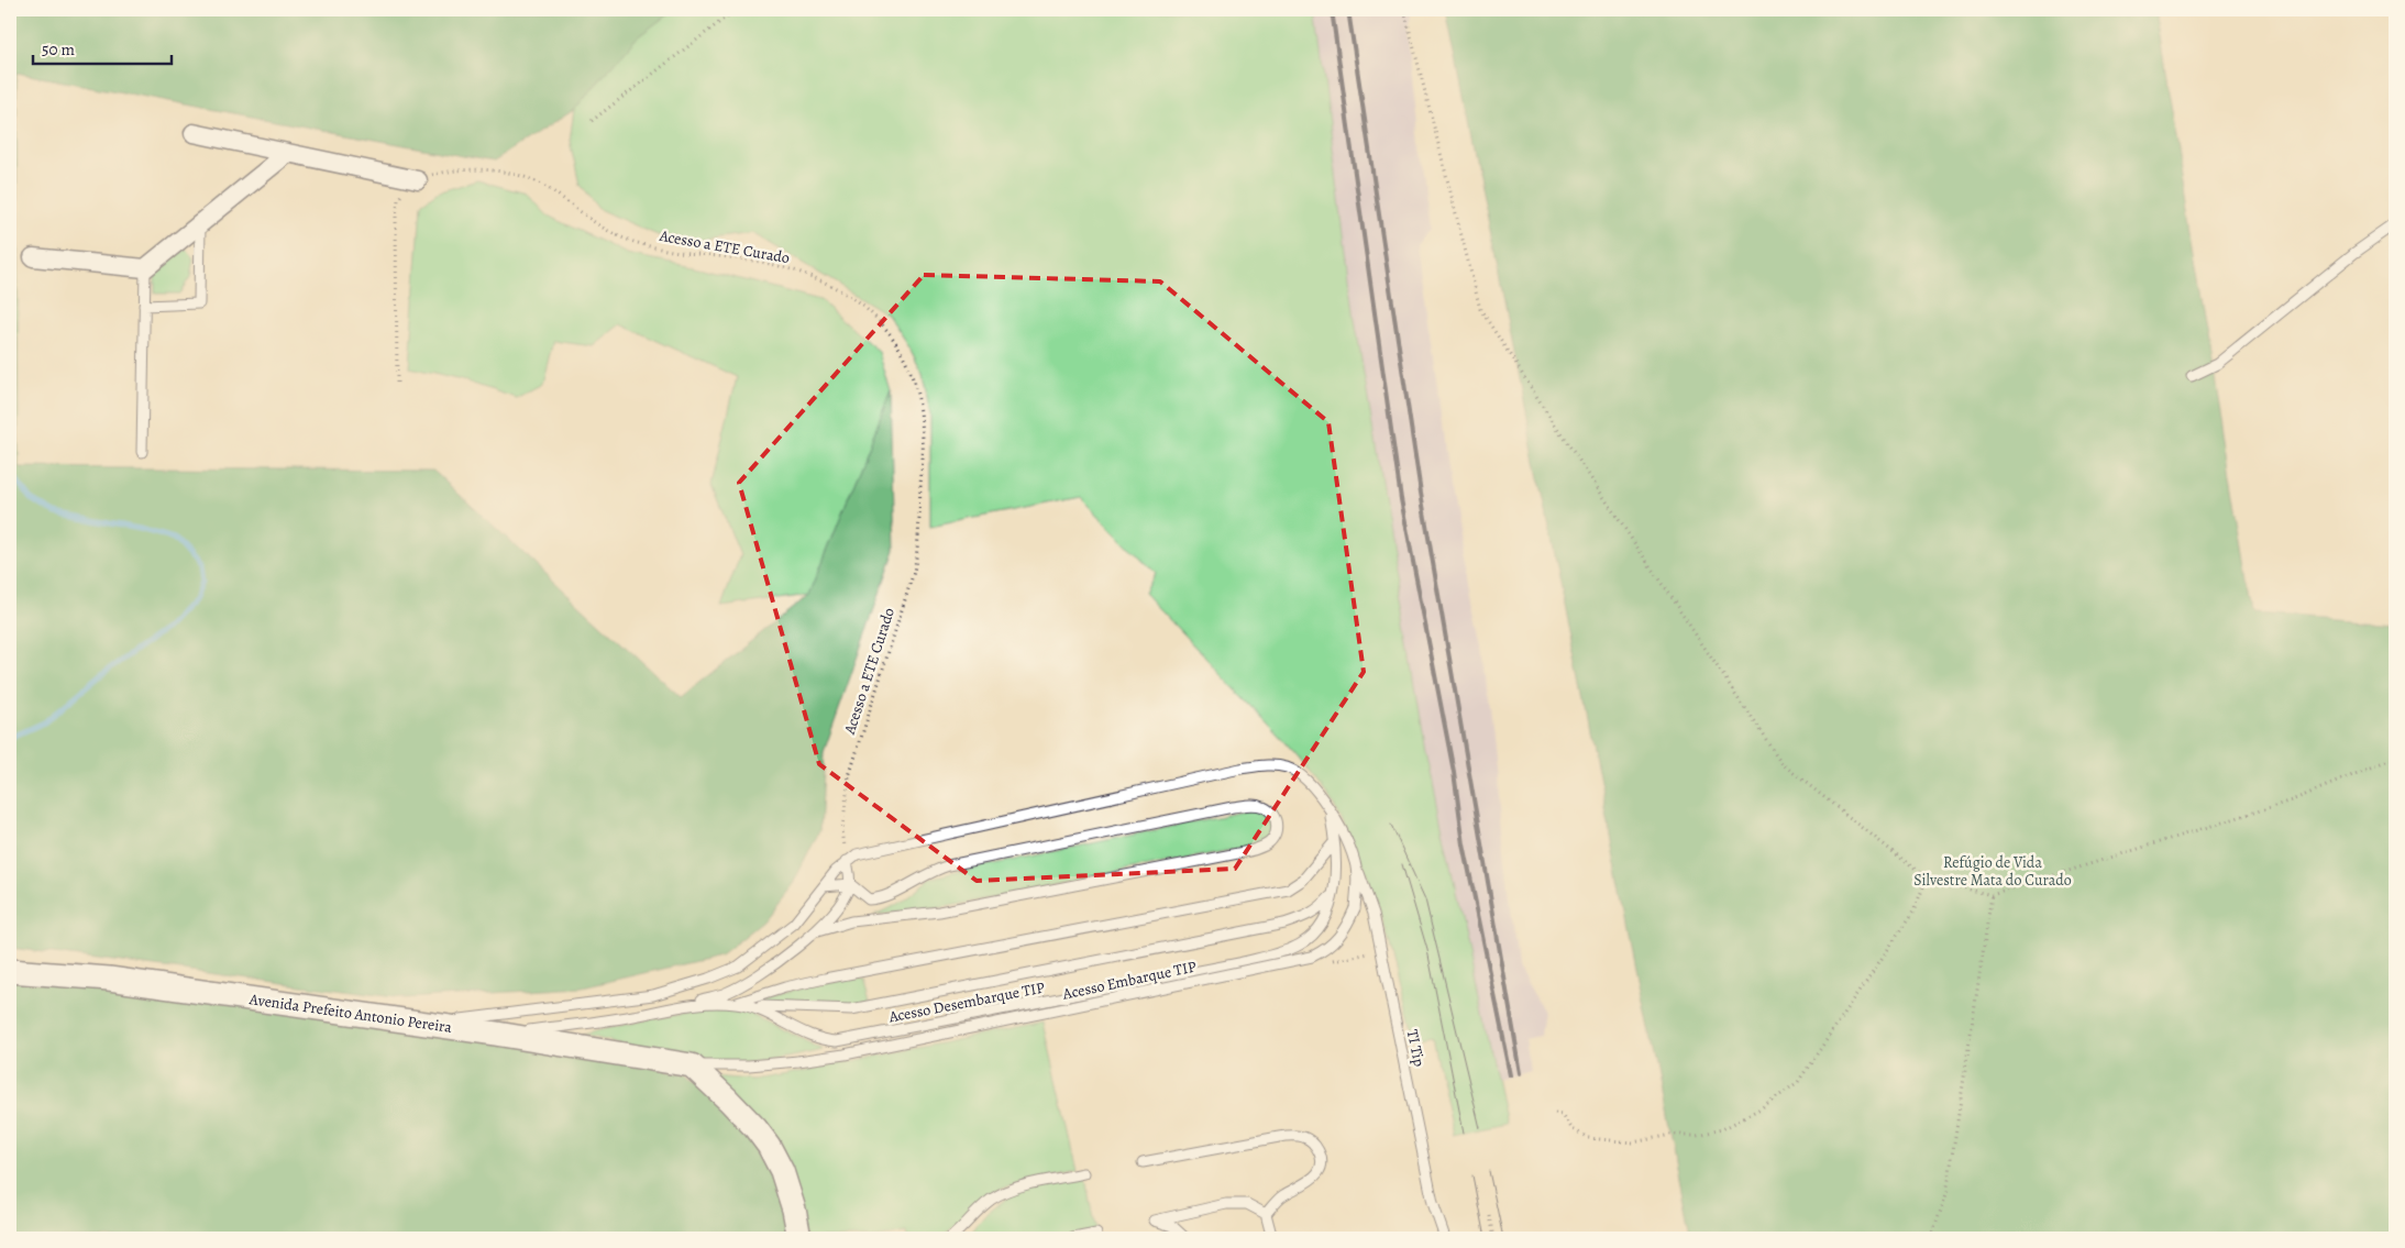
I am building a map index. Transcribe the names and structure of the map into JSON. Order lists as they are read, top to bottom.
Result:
{
  "streets": {
    "street": ["Avenida Prefeito Antonio Pereira"],
    "lane": ["Acesso Embarque TIP", "Acesso Desembarque TIP", "TI Tip"],
    "path": ["Acesso a ETE Curado"]
  },
  "crossings": [
    ["Acesso a ETE Curado", "TI Tip"],
    ["Acesso Embarque TIP", "Avenida Prefeito Antonio Pereira"],
    ["Acesso Embarque TIP", "TI Tip"],
    ["Acesso Desembarque TIP", "Avenida Prefeito Antonio Pereira"],
    ["Acesso Desembarque TIP", "TI Tip"]
  ],
  "parks": ["Refúgio de Vida Silvestre Mata do Curado"],
  "scale_bar": "50 m"
}
